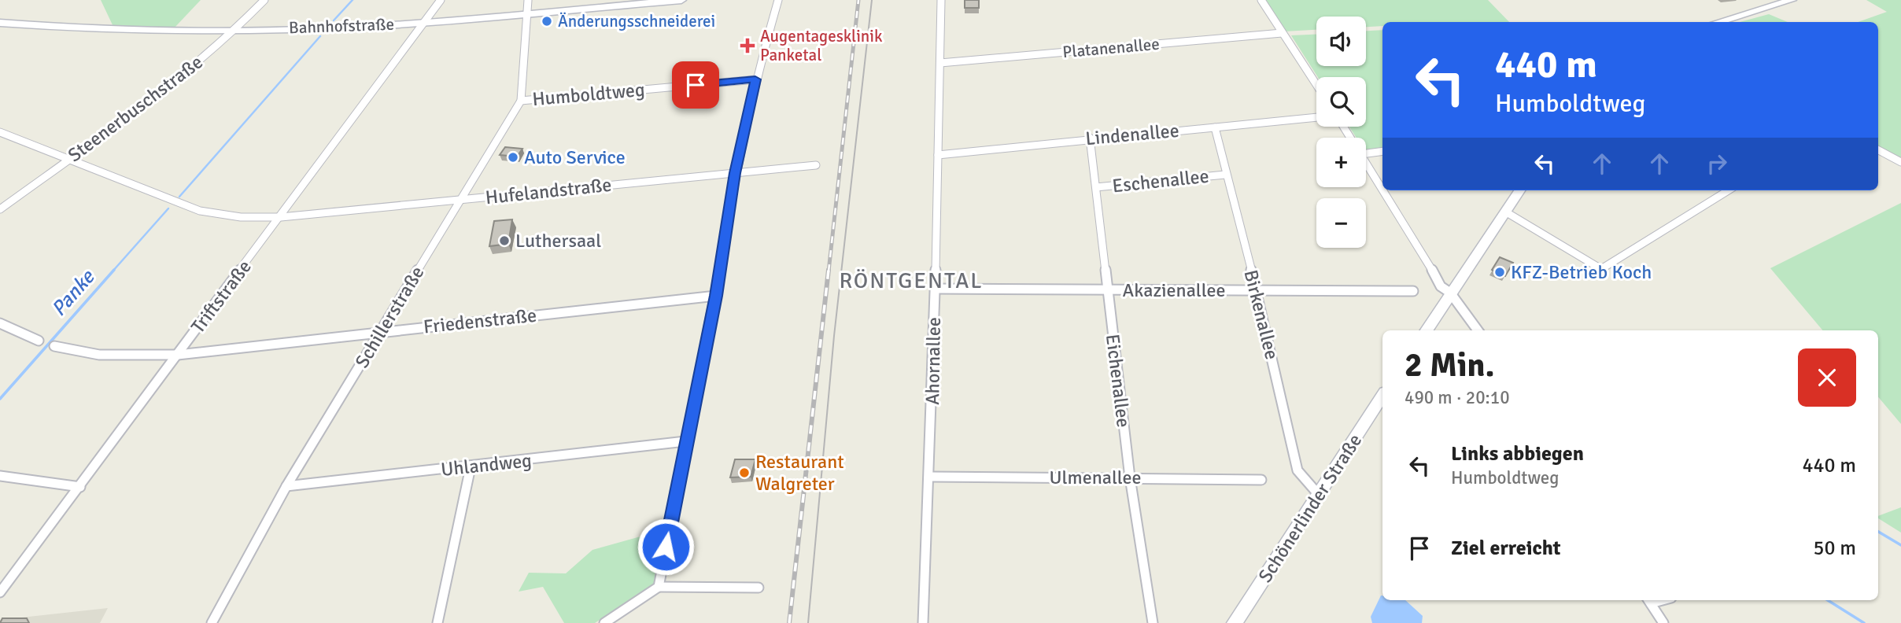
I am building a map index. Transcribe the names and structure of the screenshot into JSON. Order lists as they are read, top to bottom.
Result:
{
  "streets": {
    "street": [
      "Bahnhofstraße",
      "Platanenallee",
      "Humboldtweg",
      "Steenerbuschstraße",
      "Lindenallee",
      "Eschenallee",
      "Hufelandstraße",
      "Akazienallee",
      "Triftstraße",
      "Birkenallee",
      "Schillerstraße",
      "Friedenstraße",
      "Ahornallee",
      "Eichenallee",
      "Uhlandweg",
      "Ulmenallee",
      "Schönerlinder Straße"
    ]
  },
  "crossings": [
    ["Bahnhofstraße", "Steenerbuschstraße"],
    ["Bahnhofstraße", "Triftstraße"],
    ["Bahnhofstraße", "Schillerstraße"],
    ["Platanenallee", "Ahornallee"],
    ["Humboldtweg", "Schillerstraße"],
    ["Steenerbuschstraße", "Hufelandstraße"],
    ["Lindenallee", "Birkenallee"],
    ["Lindenallee", "Ahornallee"],
    ["Lindenallee", "Eichenallee"],
    ["Eschenallee", "Birkenallee"],
    ["Eschenallee", "Eichenallee"],
    ["Hufelandstraße", "Triftstraße"],
    ["Hufelandstraße", "Schillerstraße"],
    ["Akazienallee", "Birkenallee"],
    ["Akazienallee", "Ahornallee"],
    ["Akazienallee", "Eichenallee"],
    ["Triftstraße", "Friedenstraße"],
    ["Birkenallee", "Schönerlinder Straße"],
    ["Schillerstraße", "Friedenstraße"],
    ["Schillerstraße", "Uhlandweg"],
    ["Ahornallee", "Ulmenallee"],
    ["Eichenallee", "Ulmenallee"]
  ],
  "districts": ["RÖNTGENTAL"],
  "water": ["Panke"],
  "places": {
    "other": [
      "Änderungsschneiderei",
      "Auto Service",
      "Luthersaal",
      "KFZ-Betrieb Koch",
      "Restaurant Walgreter"
    ],
    "health": ["Augentagesklinik Panketal"]
  },
  "page": {
    "map_buttons": ["+", "−"],
    "turn": ["440 m", "Humboldtweg"],
    "heading": ["2 Min.", "490 m · 20:10"],
    "list": [
      {
        "name": "Links abbiegen",
        "note": "Humboldtweg",
        "value": "440 m"
      },
      {
        "name": "Ziel erreicht",
        "value": "50 m"
      }
    ]
  }
}
